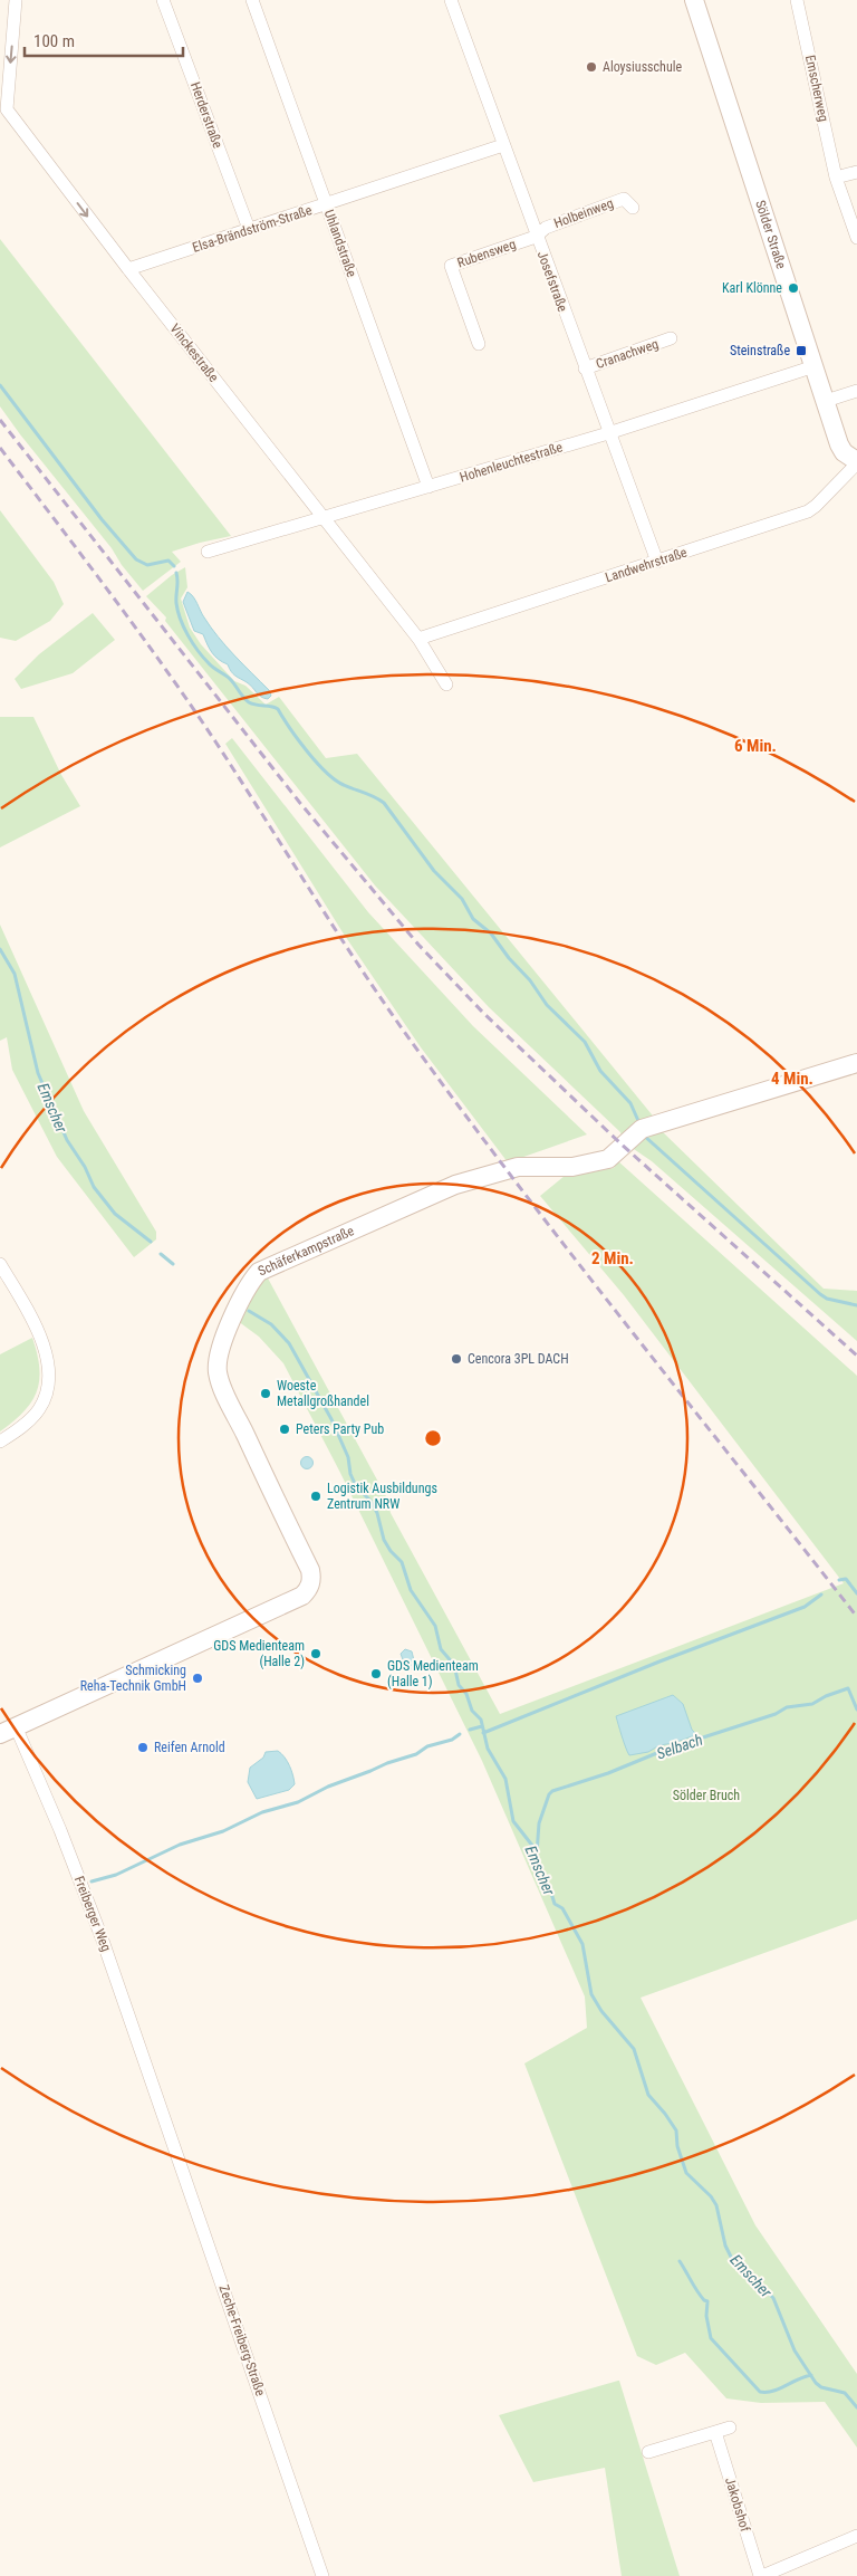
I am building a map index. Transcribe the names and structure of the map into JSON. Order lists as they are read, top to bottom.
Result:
{
  "streets": {
    "street": [
      "Emscherweg",
      "Herderstraße",
      "Holbeinweg",
      "Elsa-Brändström-Straße",
      "Sölder Straße",
      "Uhlandstraße",
      "Rubensweg",
      "Josefstraße",
      "Vinckestraße",
      "Cranachweg",
      "Hohenleuchtestraße",
      "Landwehrstraße",
      "Schäferkampstraße",
      "Freiberger Weg",
      "Zeche-Freiberg-Straße",
      "Jakobshof"
    ]
  },
  "crossings": [
    ["Herderstraße", "Elsa-Brändström-Straße"],
    ["Holbeinweg", "Rubensweg"],
    ["Holbeinweg", "Josefstraße"],
    ["Elsa-Brändström-Straße", "Uhlandstraße"],
    ["Elsa-Brändström-Straße", "Josefstraße"],
    ["Elsa-Brändström-Straße", "Vinckestraße"],
    ["Sölder Straße", "Hohenleuchtestraße"],
    ["Sölder Straße", "Landwehrstraße"],
    ["Uhlandstraße", "Hohenleuchtestraße"],
    ["Rubensweg", "Josefstraße"],
    ["Josefstraße", "Cranachweg"],
    ["Josefstraße", "Hohenleuchtestraße"],
    ["Josefstraße", "Landwehrstraße"],
    ["Vinckestraße", "Hohenleuchtestraße"],
    ["Vinckestraße", "Landwehrstraße"],
    ["Schäferkampstraße", "Freiberger Weg"],
    ["Freiberger Weg", "Zeche-Freiberg-Straße"]
  ],
  "water": ["Emscher", "Selbach"],
  "parks": ["Sölder Bruch"],
  "places": {
    "other": [
      "Aloysiusschule",
      "Karl Klönne",
      "Cencora 3PL DACH",
      "Woeste Metallgroßhandel",
      "Peters Party Pub",
      "Logistik Ausbildungs Zentrum NRW",
      "GDS Medienteam (Halle 2)",
      "GDS Medienteam (Halle 1)",
      "Schmicking Reha-Technik GmbH",
      "Reifen Arnold"
    ],
    "transit": ["Steinstraße"]
  },
  "scale_bar": "100 m",
  "rings": ["6 Min.", "4 Min.", "2 Min."]
}
